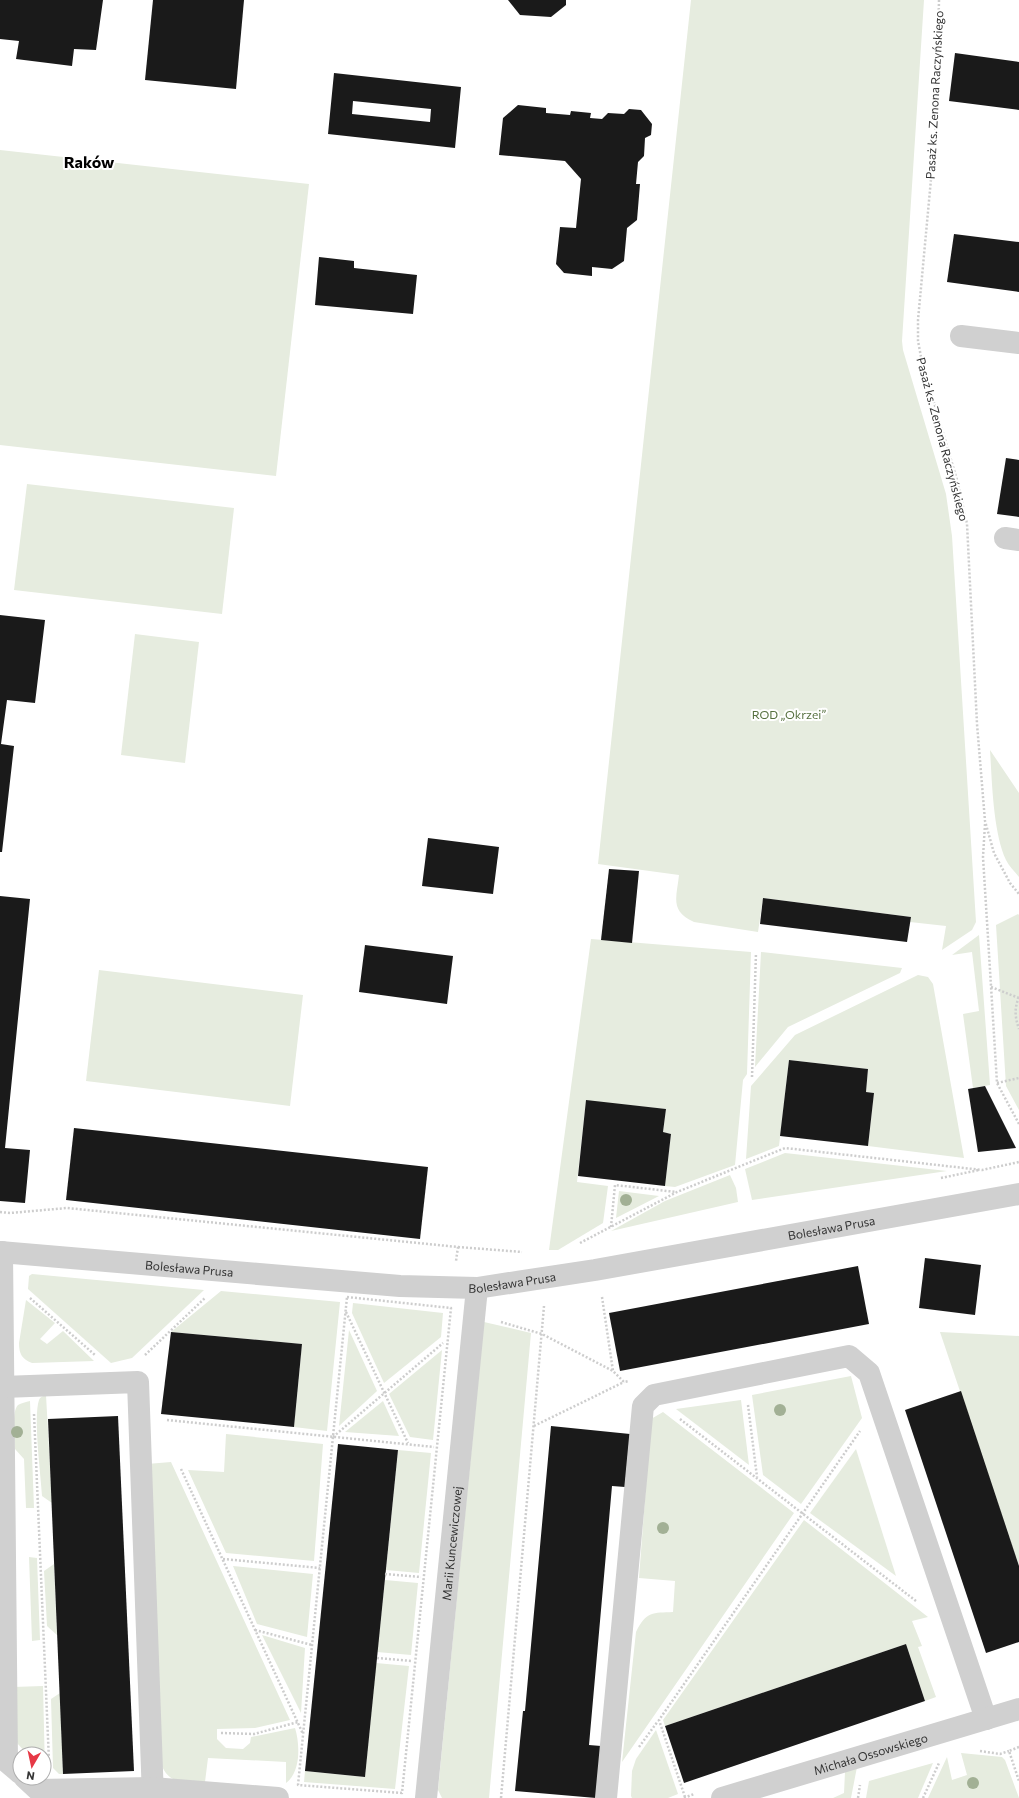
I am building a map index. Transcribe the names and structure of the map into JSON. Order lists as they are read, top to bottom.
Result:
{
  "streets": {
    "street": ["Bolesława Prusa", "Marii Kuncewiczowej", "Michała Ossowskiego"],
    "path": ["Pasaż ks. Zenona Raczyńskiego"]
  },
  "crossings": [
    ["Bolesława Prusa", "Marii Kuncewiczowej"]
  ],
  "districts": ["Raków"],
  "parks": ["ROD „Okrzei”"],
  "north": "bottom"
}
